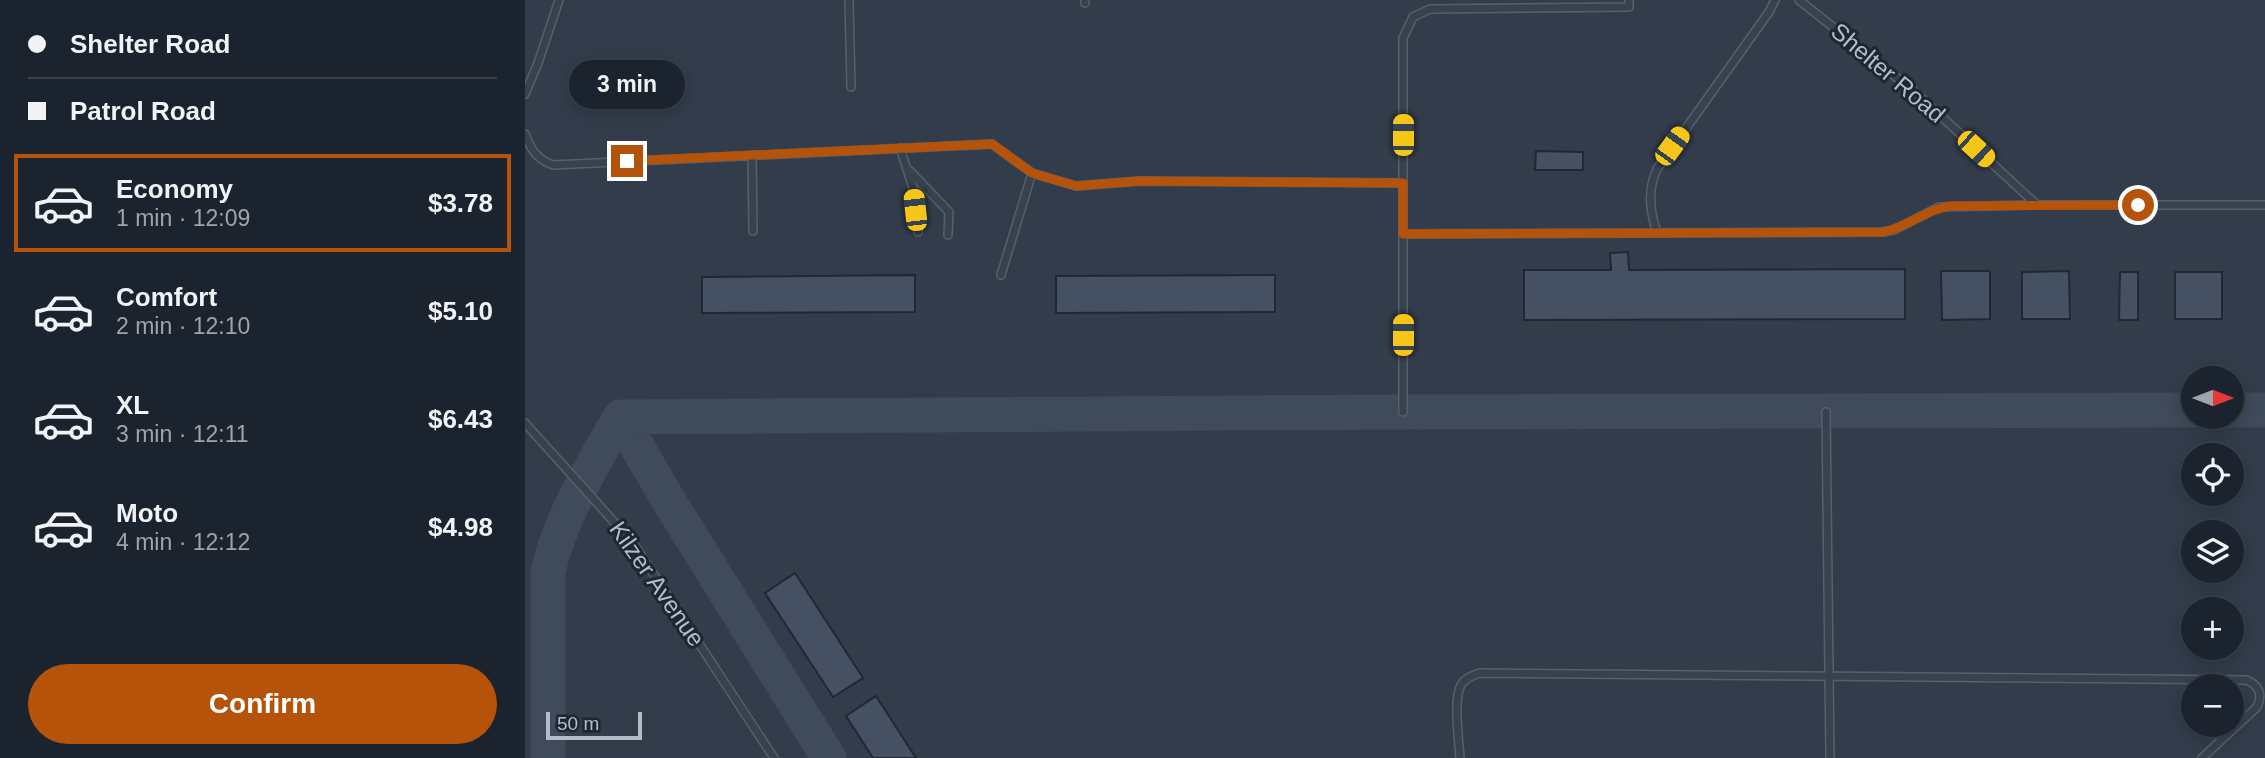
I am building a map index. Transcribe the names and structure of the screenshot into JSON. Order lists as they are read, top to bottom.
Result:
{
  "streets": {
    "lane": ["Shelter Road", "Kilzer Avenue"]
  },
  "scale_bar": "50 m",
  "north": "right",
  "page": {
    "banner": ["Shelter Road", "Patrol Road"],
    "bubble": "3 min",
    "list": [
      {
        "name": "Economy",
        "note": "1 min · 12:09",
        "value": "$3.78"
      },
      {
        "name": "Comfort",
        "note": "2 min · 12:10",
        "value": "$5.10"
      },
      {
        "name": "XL",
        "note": "3 min · 12:11",
        "value": "$6.43"
      },
      {
        "name": "Moto",
        "note": "4 min · 12:12",
        "value": "$4.98"
      }
    ],
    "map_buttons": ["+", "−"],
    "buttons": "Confirm",
    "scale": "50 m"
  }
}
